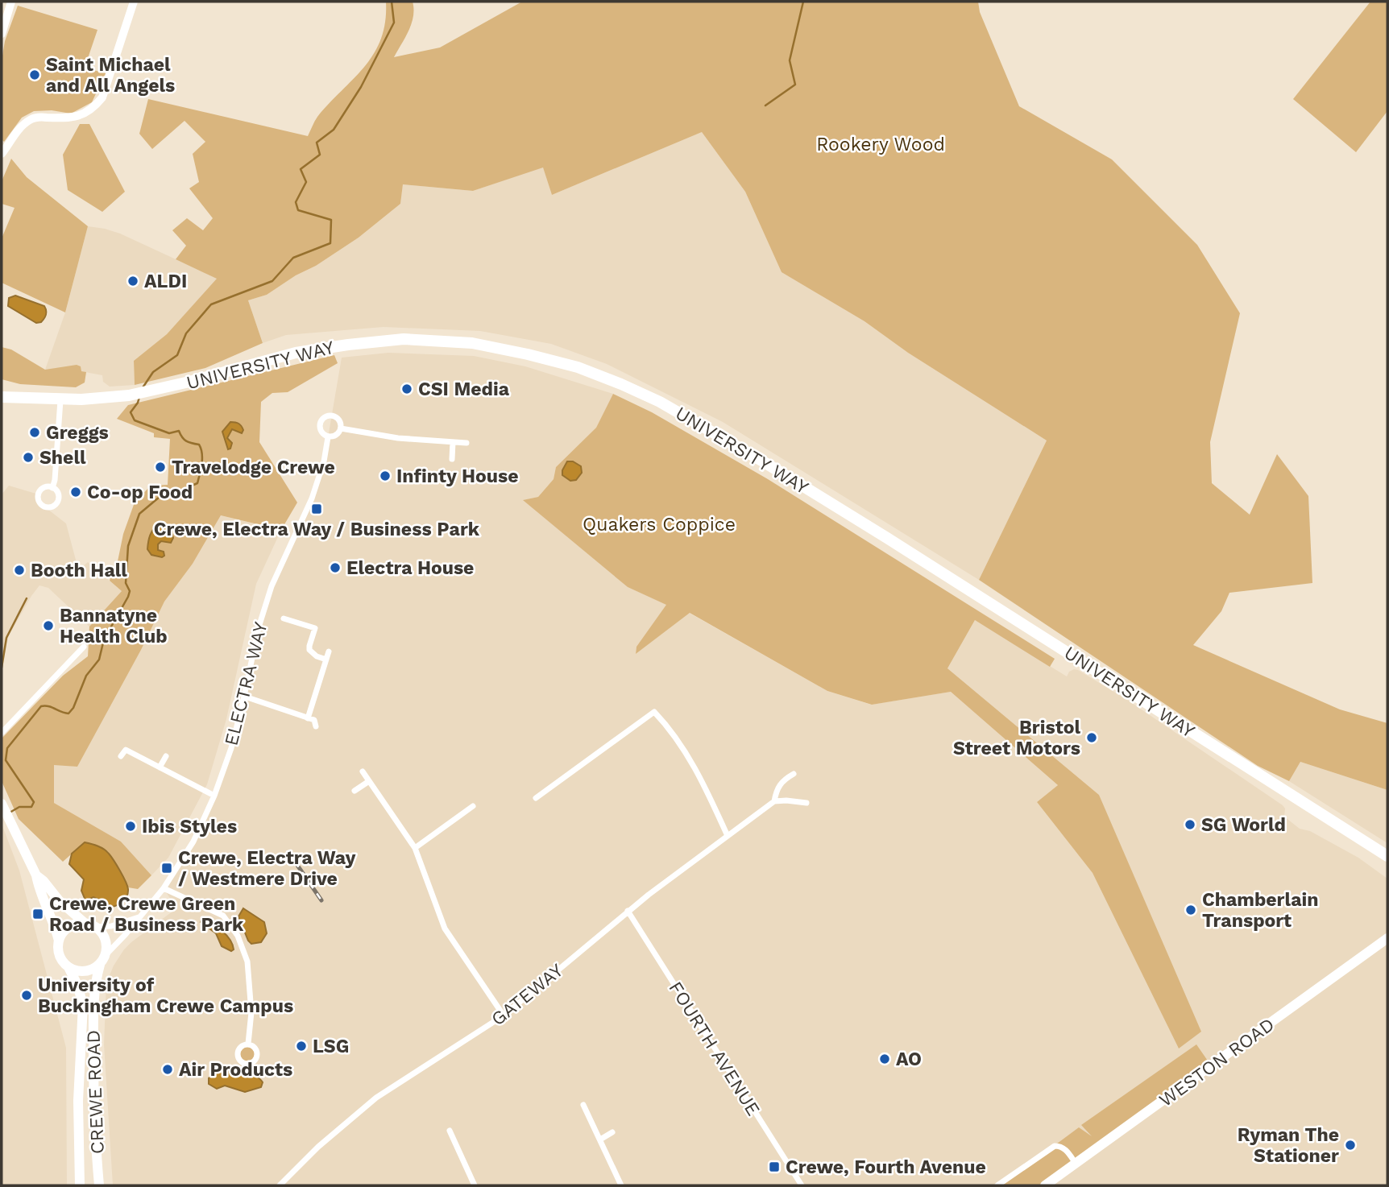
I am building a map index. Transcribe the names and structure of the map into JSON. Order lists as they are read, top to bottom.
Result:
{
  "streets": {
    "highway": ["UNIVERSITY WAY"],
    "main road": ["WESTON ROAD", "CREWE ROAD"],
    "street": ["ELECTRA WAY", "GATEWAY", "FOURTH AVENUE"]
  },
  "crossings": [
    ["ELECTRA WAY", "CREWE ROAD"],
    ["GATEWAY", "FOURTH AVENUE"]
  ],
  "parks": ["Rookery Wood", "Quakers Coppice"],
  "places": {
    "other": [
      "Saint Michael and All Angels",
      "ALDI",
      "CSI Media",
      "Greggs",
      "Shell",
      "Travelodge Crewe",
      "Infinty House",
      "Co-op Food",
      "Electra House",
      "Booth Hall",
      "Bannatyne Health Club",
      "Bristol Street Motors",
      "SG World",
      "Ibis Styles",
      "Chamberlain Transport",
      "University of Buckingham Crewe Campus",
      "LSG",
      "AO",
      "Air Products",
      "Ryman The Stationer"
    ],
    "transit": [
      "Crewe, Electra Way / Business Park",
      "Crewe, Electra Way / Westmere Drive",
      "Crewe, Crewe Green Road / Business Park",
      "Crewe, Fourth Avenue"
    ]
  }
}
